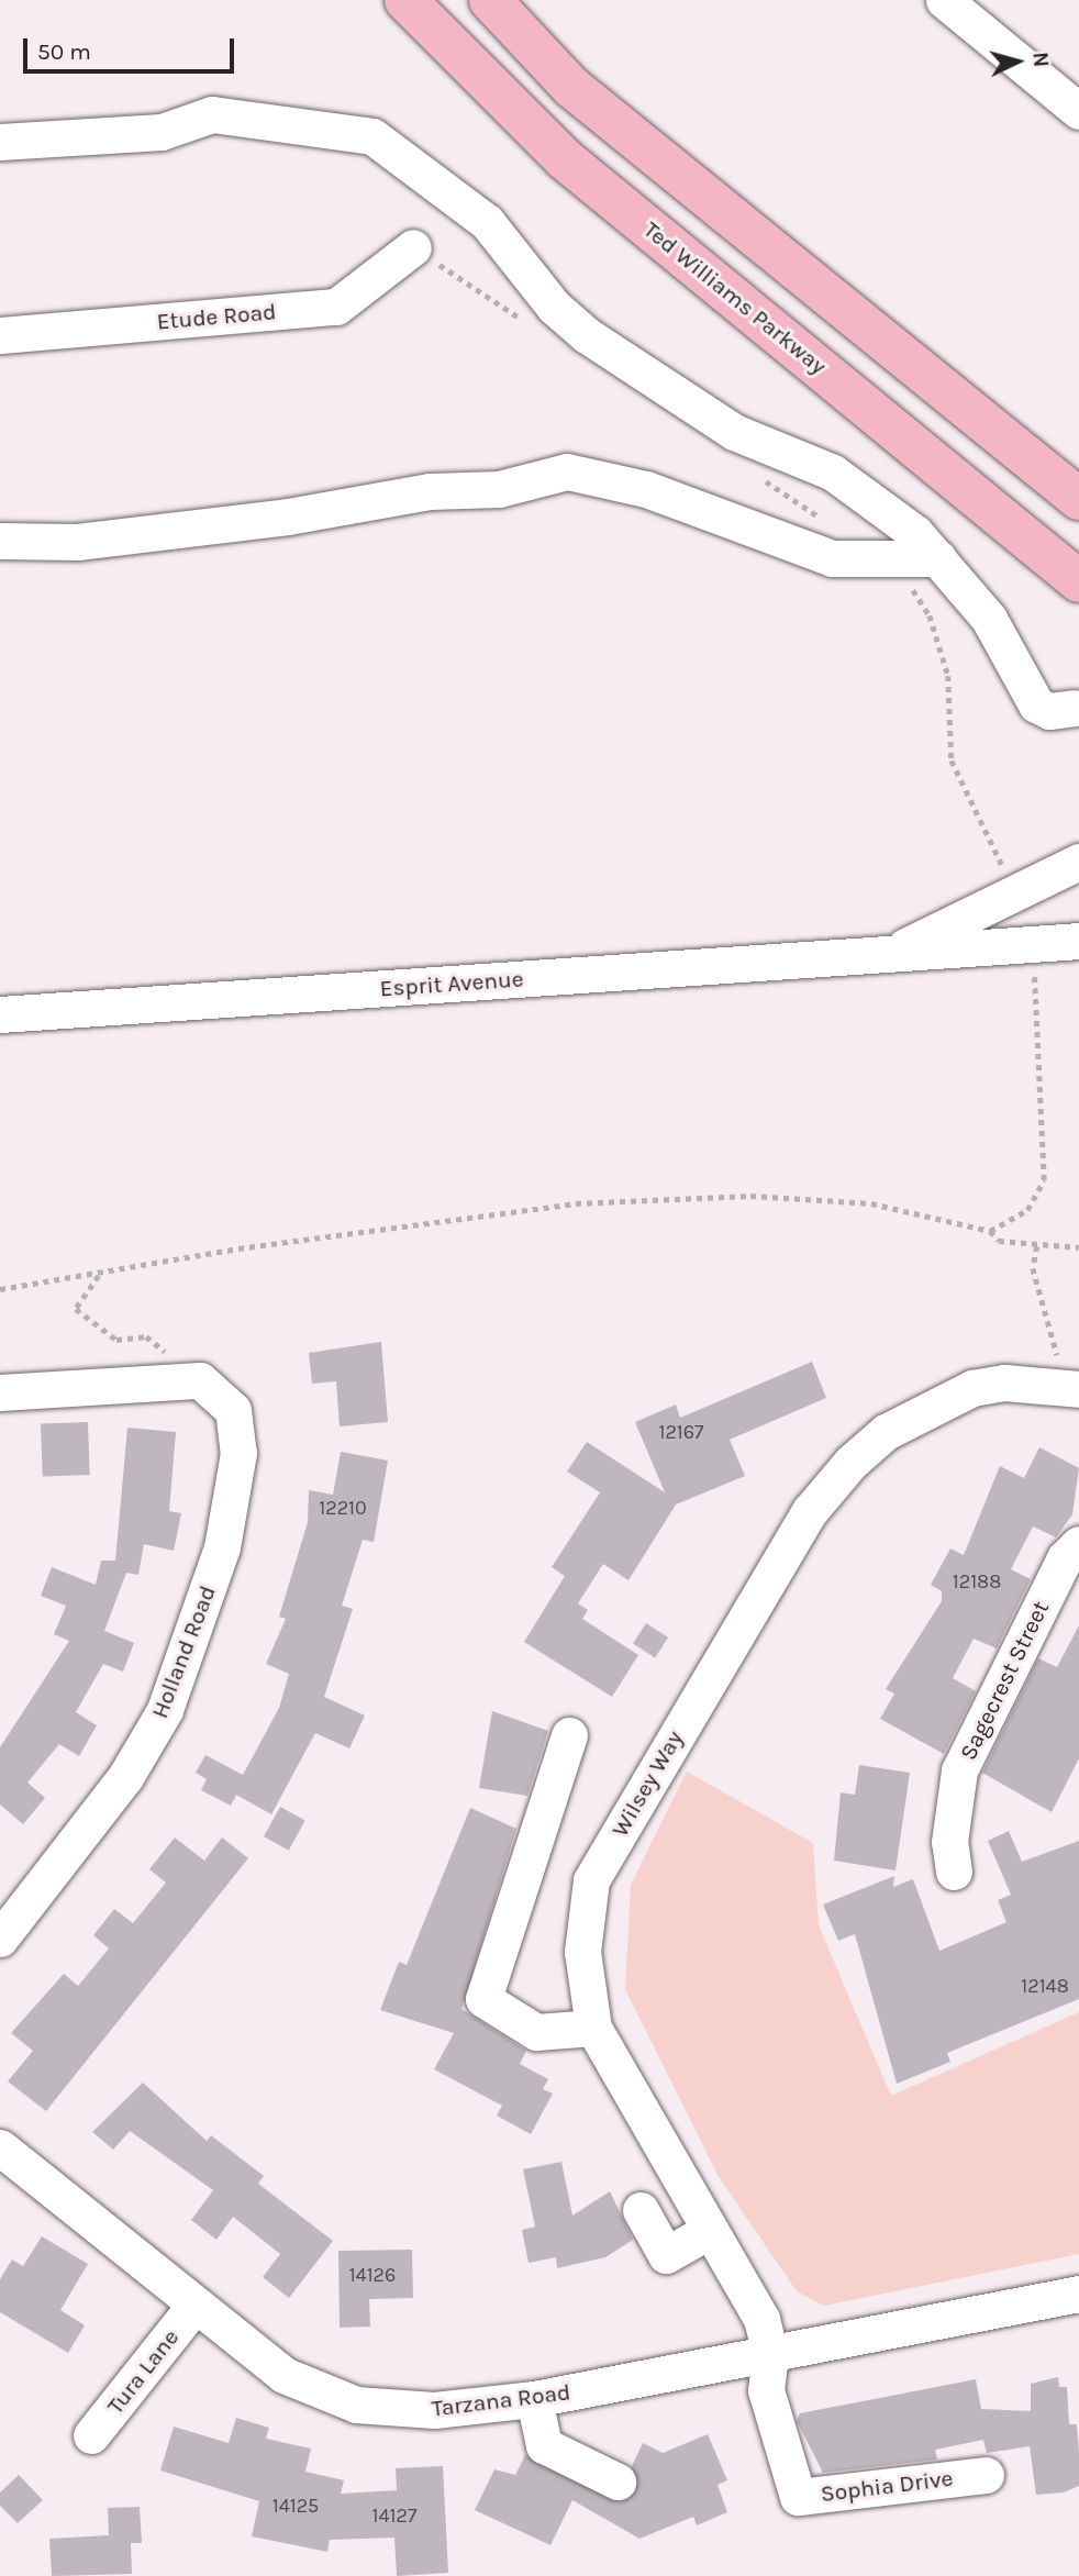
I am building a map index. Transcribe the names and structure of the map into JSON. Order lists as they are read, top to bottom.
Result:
{
  "streets": {
    "main road": ["Ted Williams Parkway"],
    "street": [
      "Etude Road",
      "Esprit Avenue",
      "Holland Road",
      "Sagecrest Street",
      "Wilsey Way",
      "Tura Lane",
      "Tarzana Road",
      "Sophia Drive"
    ]
  },
  "crossings": [
    ["Wilsey Way", "Tarzana Road"],
    ["Wilsey Way", "Sophia Drive"],
    ["Tura Lane", "Tarzana Road"],
    ["Tarzana Road", "Sophia Drive"]
  ],
  "house_numbers": [
    "12167",
    "12210",
    "12188",
    "12148",
    "14126",
    "14125",
    "14127"
  ],
  "scale_bar": "50 m",
  "north": "right"
}
